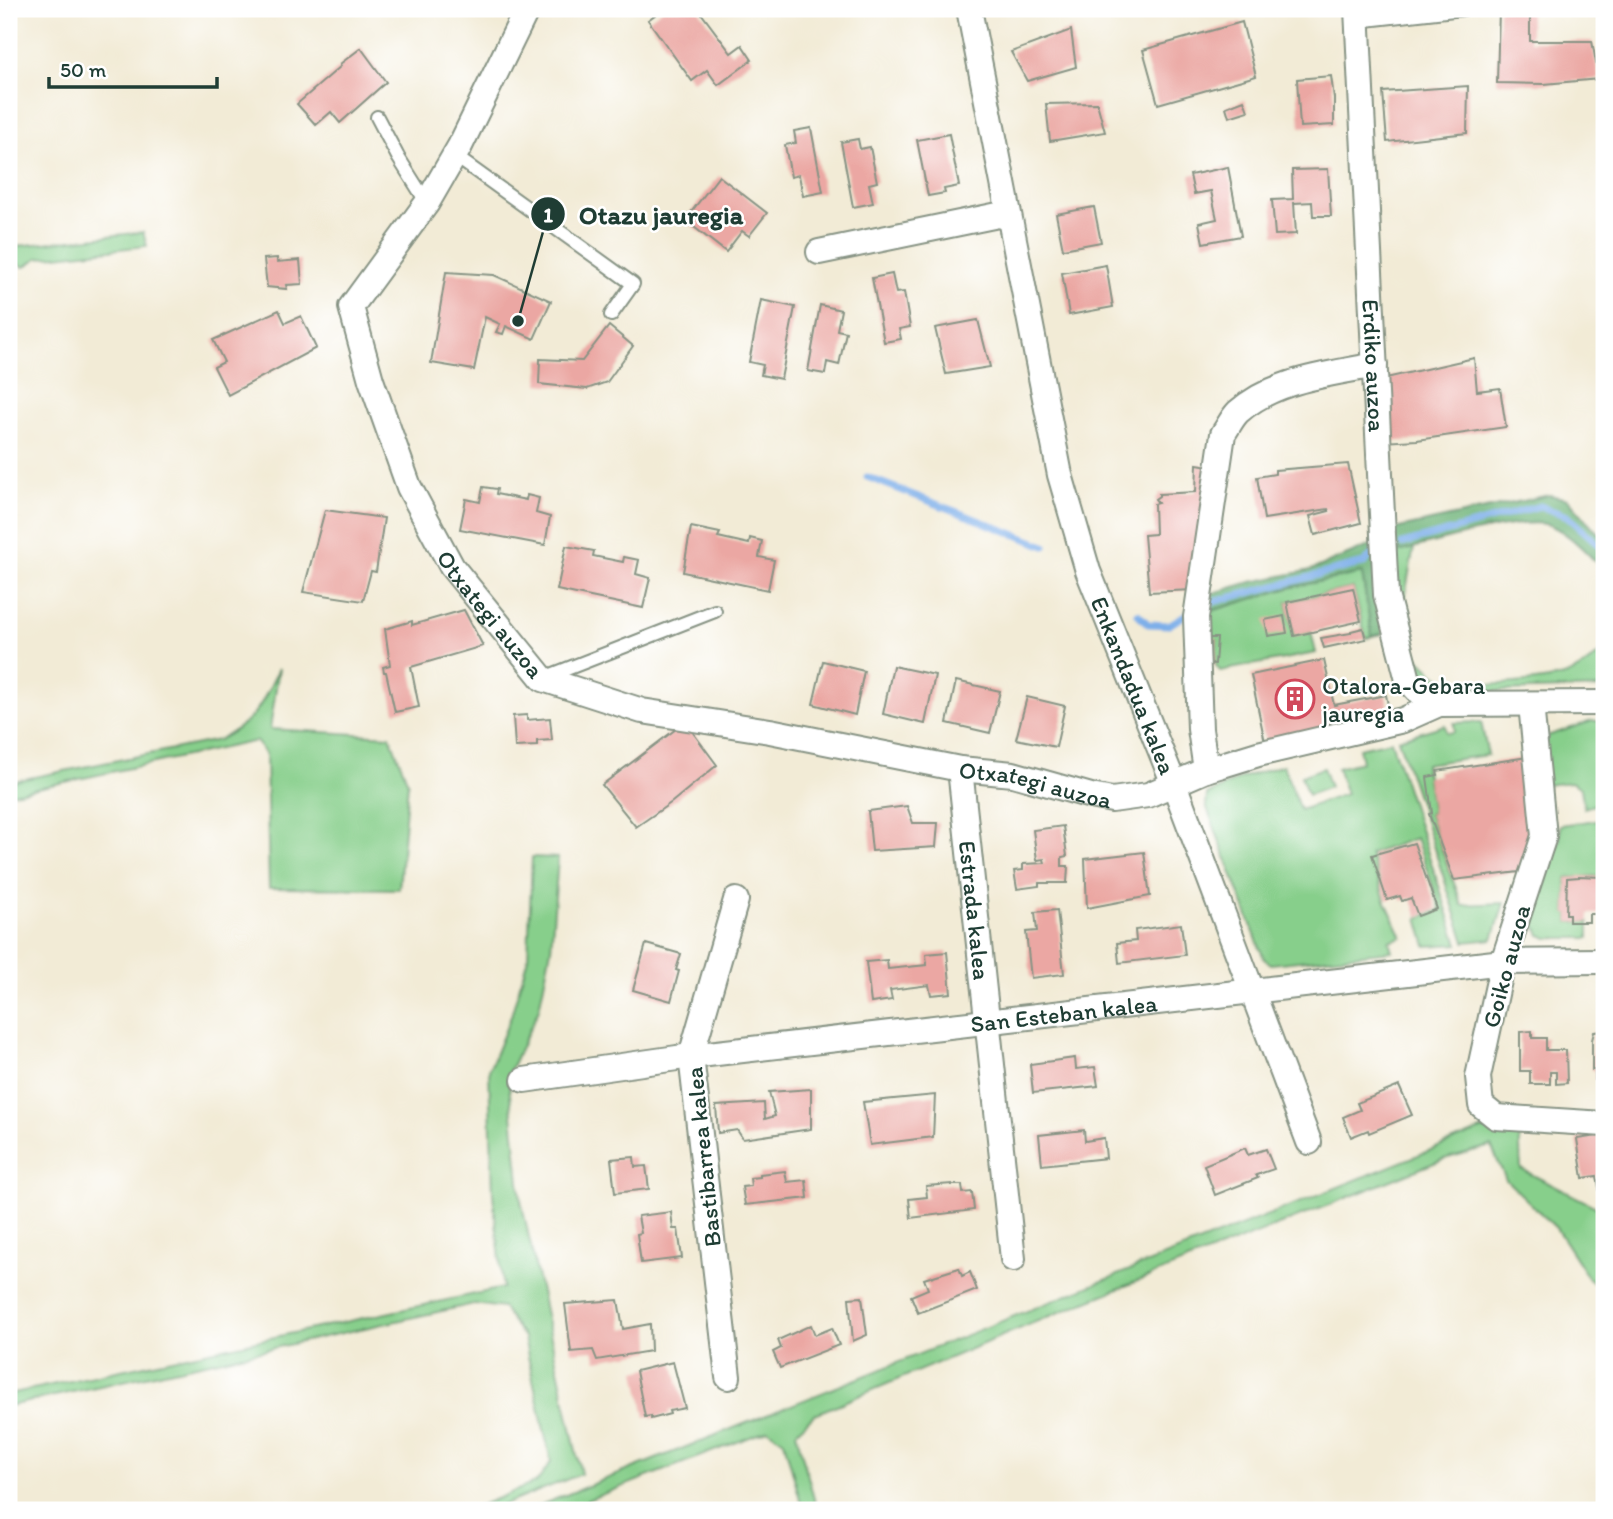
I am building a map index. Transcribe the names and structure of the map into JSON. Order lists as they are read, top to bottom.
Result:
{
  "streets": {
    "street": [
      "Erdiko auzoa",
      "Otxategi auzoa",
      "Enkandadua kalea",
      "Estrada kalea",
      "Goiko auzoa",
      "San Esteban kalea",
      "Bastibarrea kalea"
    ]
  },
  "crossings": [
    ["Otxategi auzoa", "Enkandadua kalea"],
    ["Otxategi auzoa", "Estrada kalea"],
    ["Enkandadua kalea", "San Esteban kalea"],
    ["Estrada kalea", "San Esteban kalea"],
    ["Goiko auzoa", "San Esteban kalea"],
    ["San Esteban kalea", "Bastibarrea kalea"]
  ],
  "places": {
    "other": ["Otazu jauregia"],
    "building": ["Otalora-Gebara jauregia"]
  },
  "scale_bar": "50 m"
}
